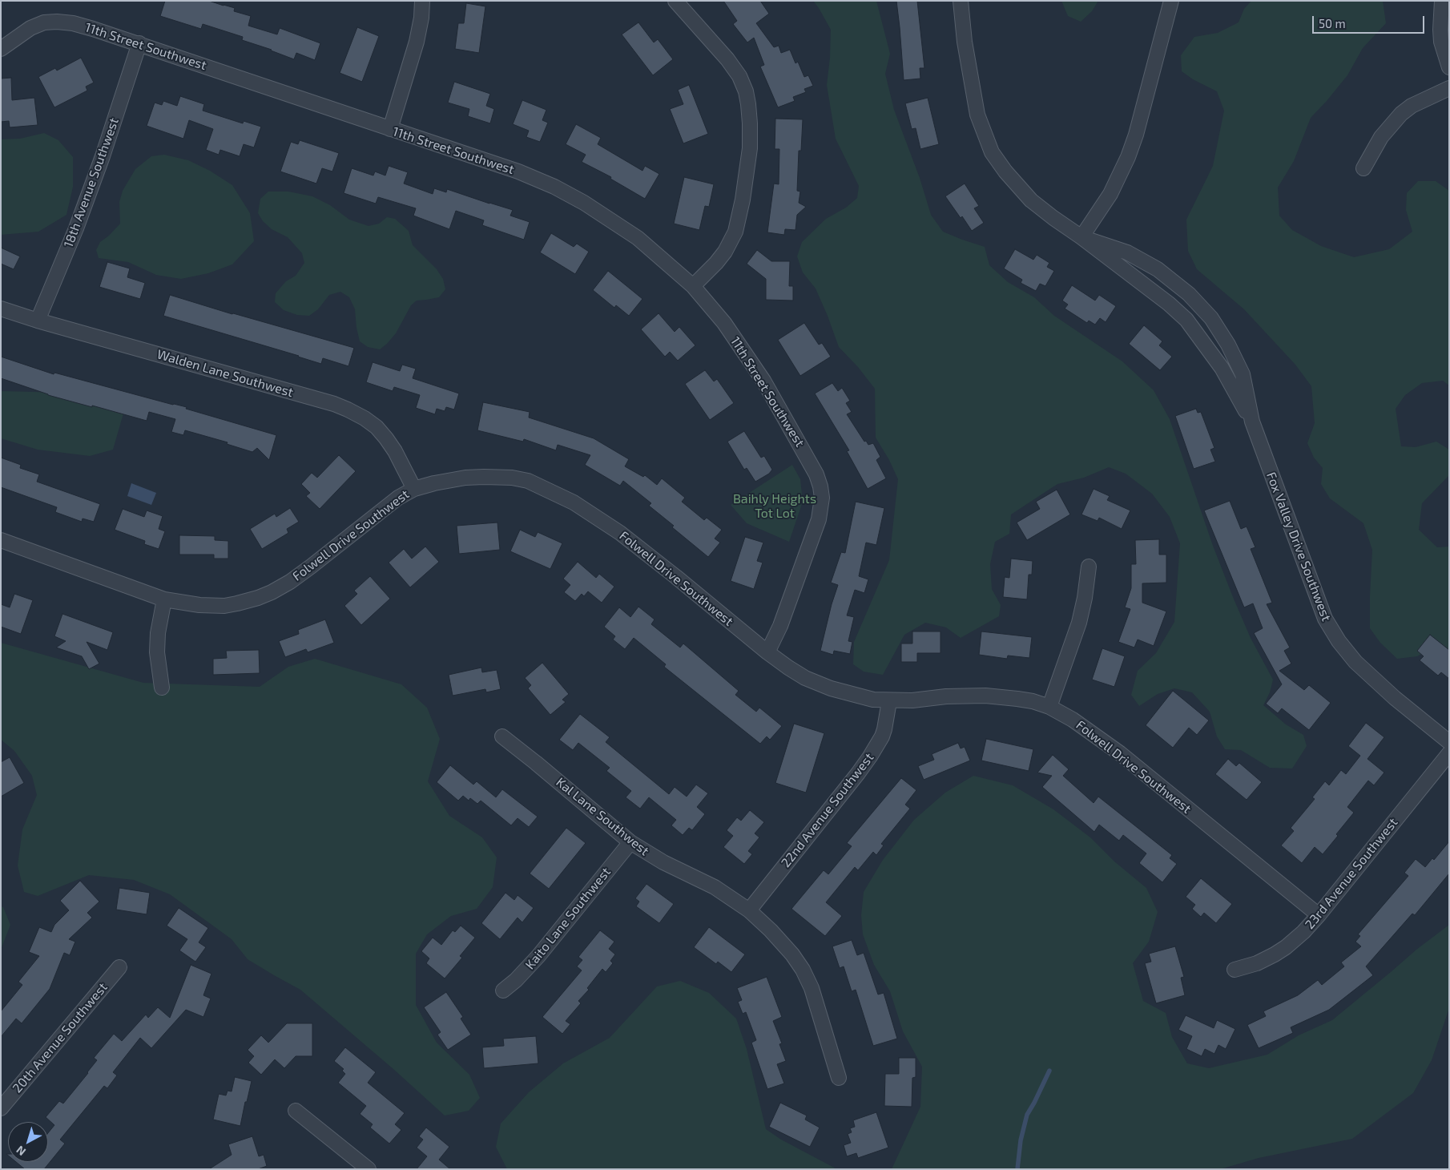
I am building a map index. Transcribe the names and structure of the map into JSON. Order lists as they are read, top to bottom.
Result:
{
  "streets": {
    "street": [
      "11th Street Southwest",
      "18th Avenue Southwest",
      "Walden Lane Southwest",
      "Folwell Drive Southwest",
      "Fox Valley Drive Southwest",
      "22nd Avenue Southwest",
      "Kal Lane Southwest",
      "23rd Avenue Southwest",
      "Kaito Lane Southwest",
      "20th Avenue Southwest"
    ]
  },
  "crossings": [
    ["11th Street Southwest", "18th Avenue Southwest"],
    ["11th Street Southwest", "Folwell Drive Southwest"],
    ["18th Avenue Southwest", "Walden Lane Southwest"],
    ["Walden Lane Southwest", "Folwell Drive Southwest"],
    ["Folwell Drive Southwest", "22nd Avenue Southwest"],
    ["Folwell Drive Southwest", "23rd Avenue Southwest"],
    ["22nd Avenue Southwest", "Kal Lane Southwest"],
    ["Kal Lane Southwest", "Kaito Lane Southwest"]
  ],
  "parks": ["Baihly Heights Tot Lot"],
  "scale_bar": "50 m",
  "north": "bottom left"
}
